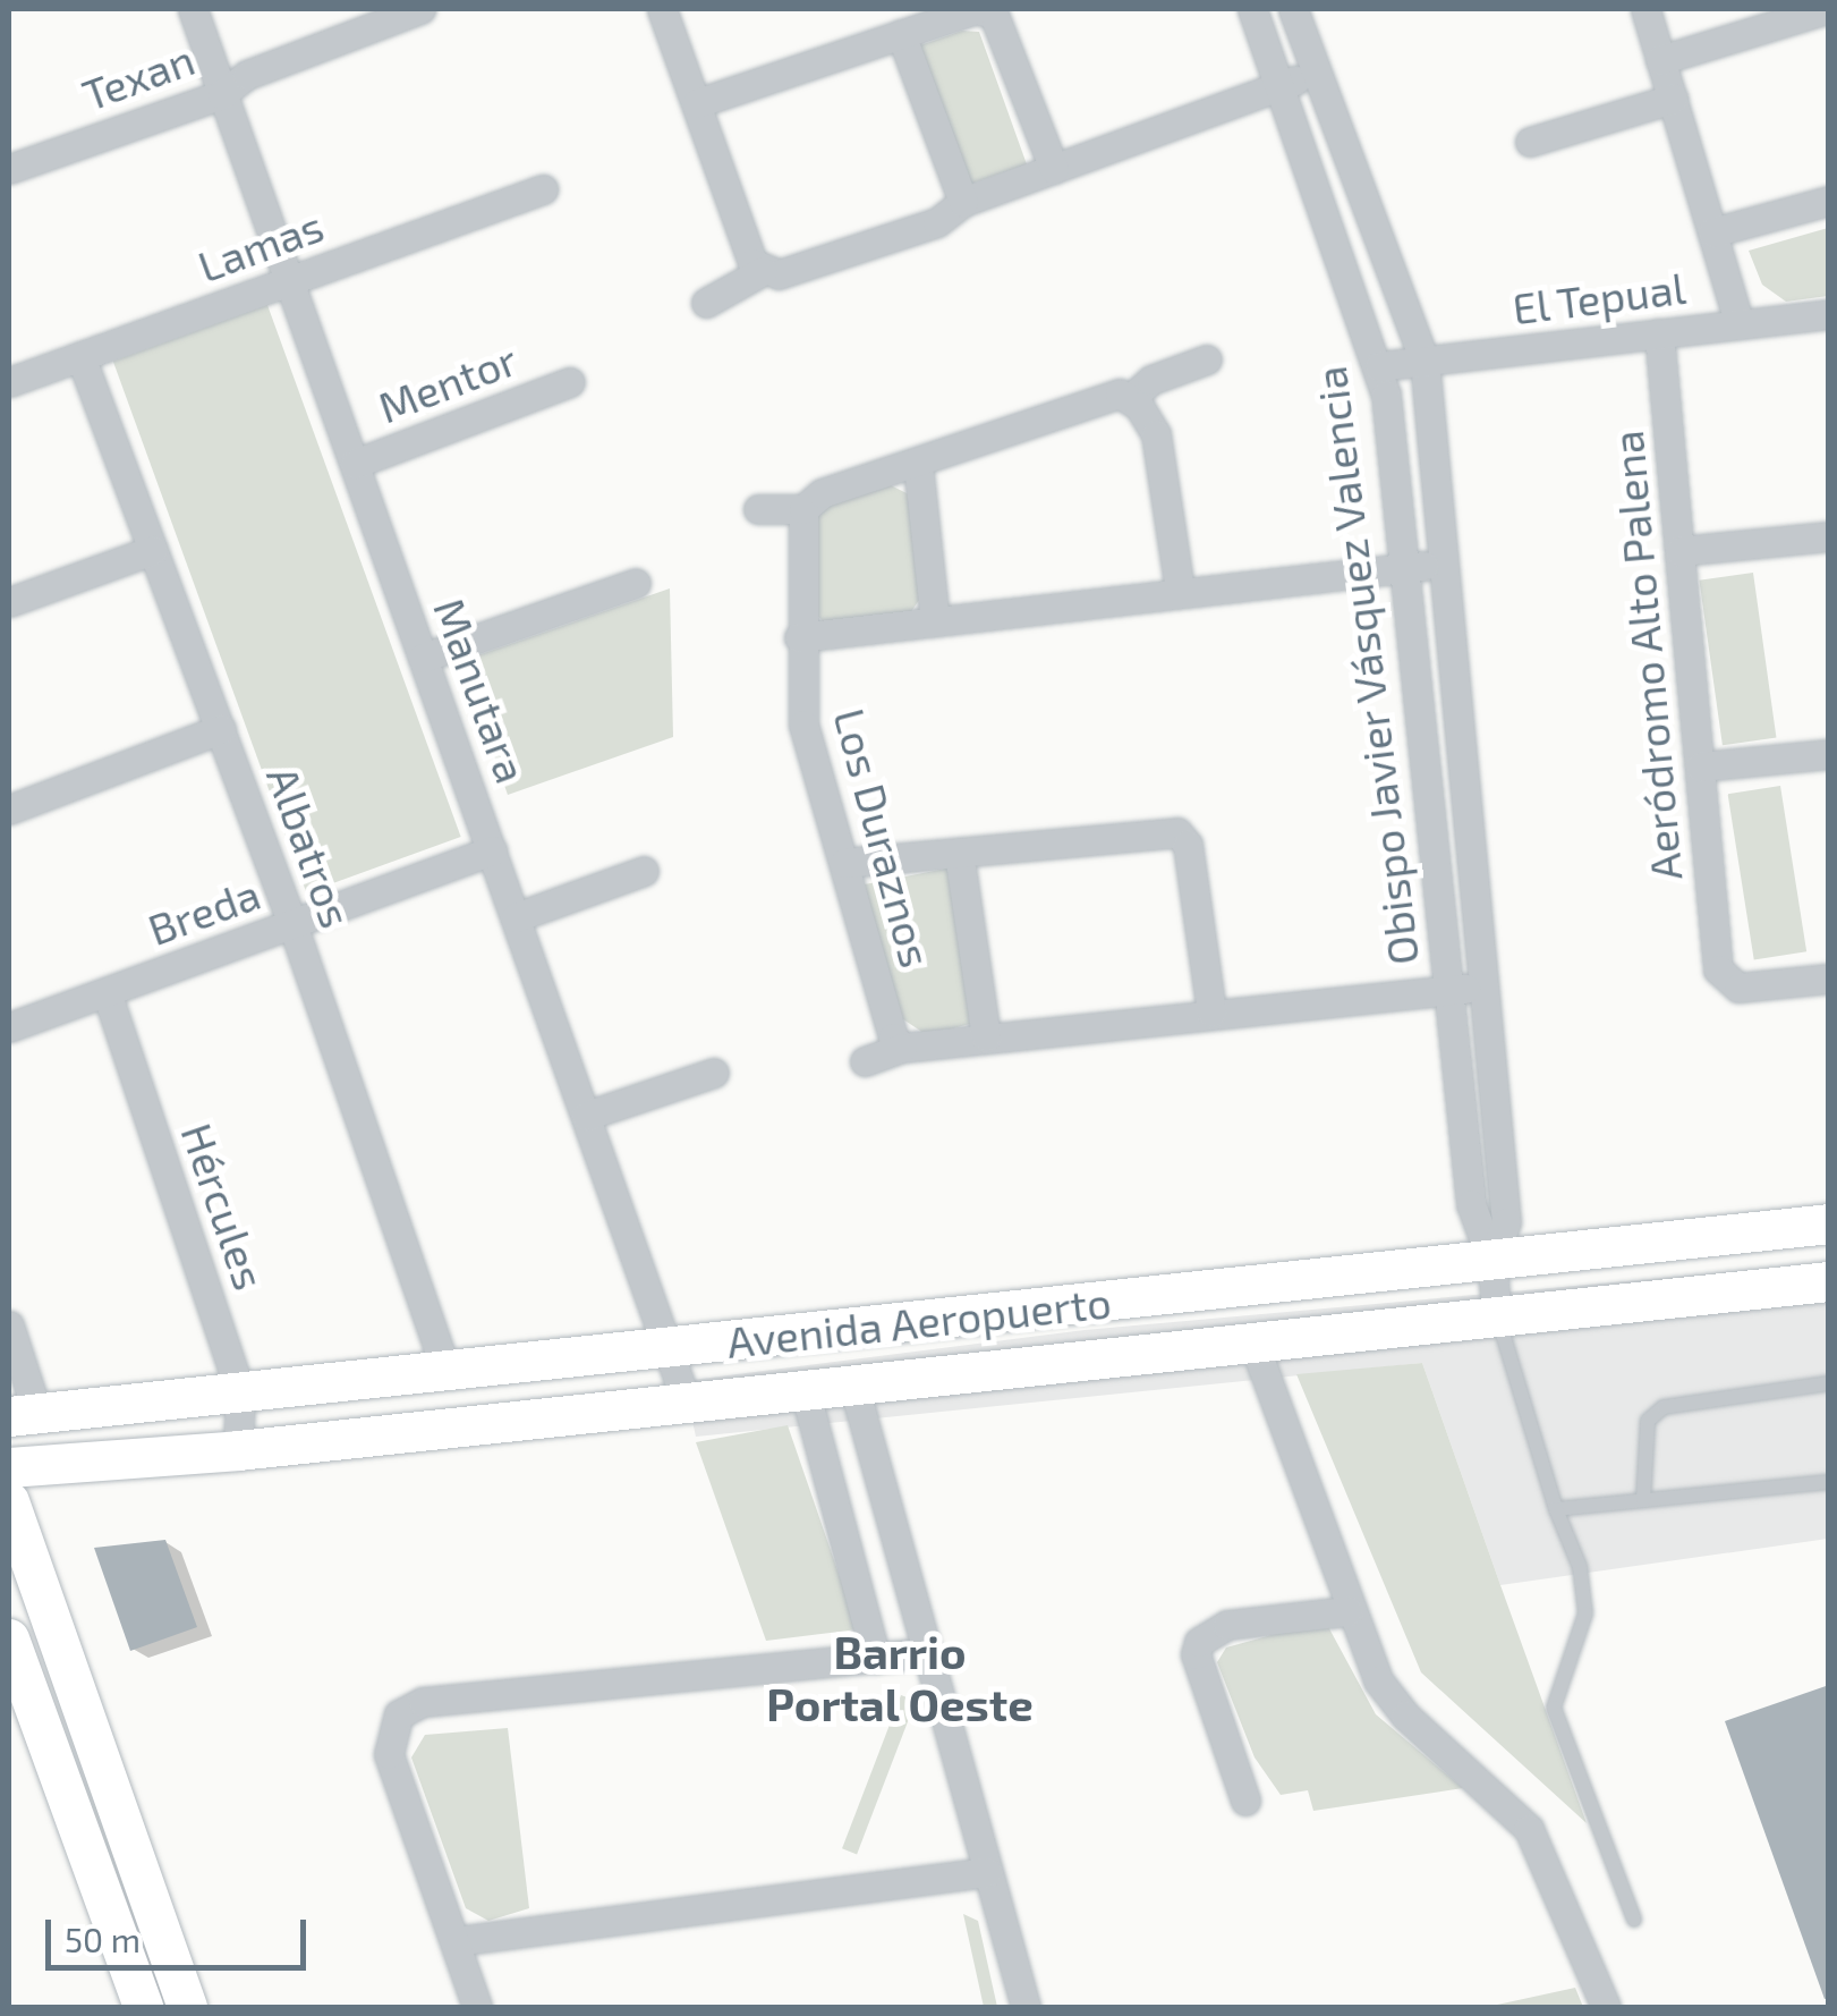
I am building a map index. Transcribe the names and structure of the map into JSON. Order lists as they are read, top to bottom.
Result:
{
  "streets": {
    "street": [
      "Texan",
      "Lamas",
      "El Tepual",
      "Mentor",
      "Aeródromo Alto Palena",
      "Obispo Javier Vásquez Valencia",
      "Manutara",
      "Los Duraznos",
      "Albatros",
      "Breda",
      "Hércules",
      "Avenida Aeropuerto"
    ]
  },
  "crossings": [
    ["Texan", "Manutara"],
    ["Lamas", "Manutara"],
    ["Lamas", "Albatros"],
    ["El Tepual", "Aeródromo Alto Palena"],
    ["El Tepual", "Obispo Javier Vásquez Valencia"],
    ["Mentor", "Manutara"],
    ["Obispo Javier Vásquez Valencia", "Avenida Aeropuerto"],
    ["Manutara", "Breda"],
    ["Manutara", "Avenida Aeropuerto"],
    ["Albatros", "Breda"],
    ["Albatros", "Avenida Aeropuerto"],
    ["Breda", "Hércules"],
    ["Hércules", "Avenida Aeropuerto"]
  ],
  "districts": ["Barrio Portal Oeste"],
  "scale_bar": "50 m"
}
